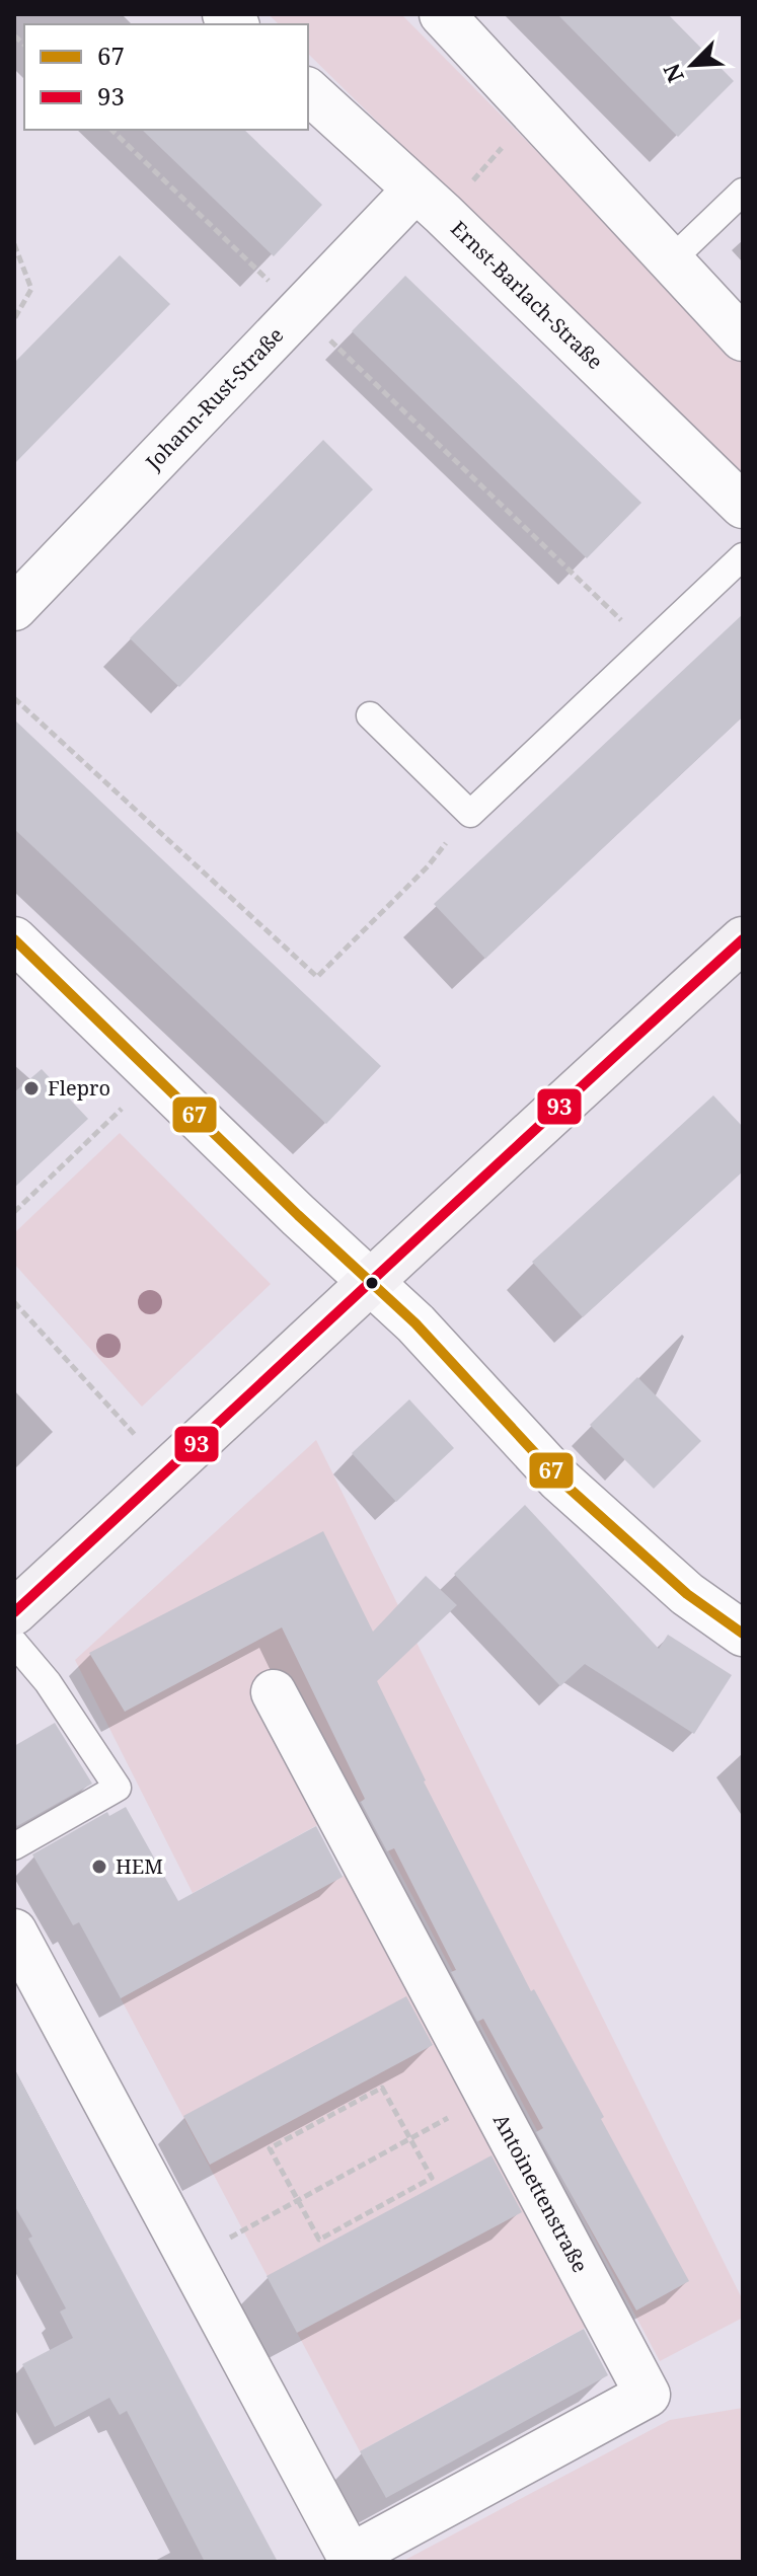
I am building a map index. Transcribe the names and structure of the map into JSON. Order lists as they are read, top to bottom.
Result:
{
  "streets": {
    "street": ["Ernst-Barlach-Straße", "Johann-Rust-Straße", "Antoinettenstraße"]
  },
  "crossings": [
    ["Ernst-Barlach-Straße", "Johann-Rust-Straße"]
  ],
  "places": ["Flepro", "HEM"],
  "lines": ["transit line 67", "transit line 93"],
  "legend": ["67", "93"],
  "north": "bottom left"
}
